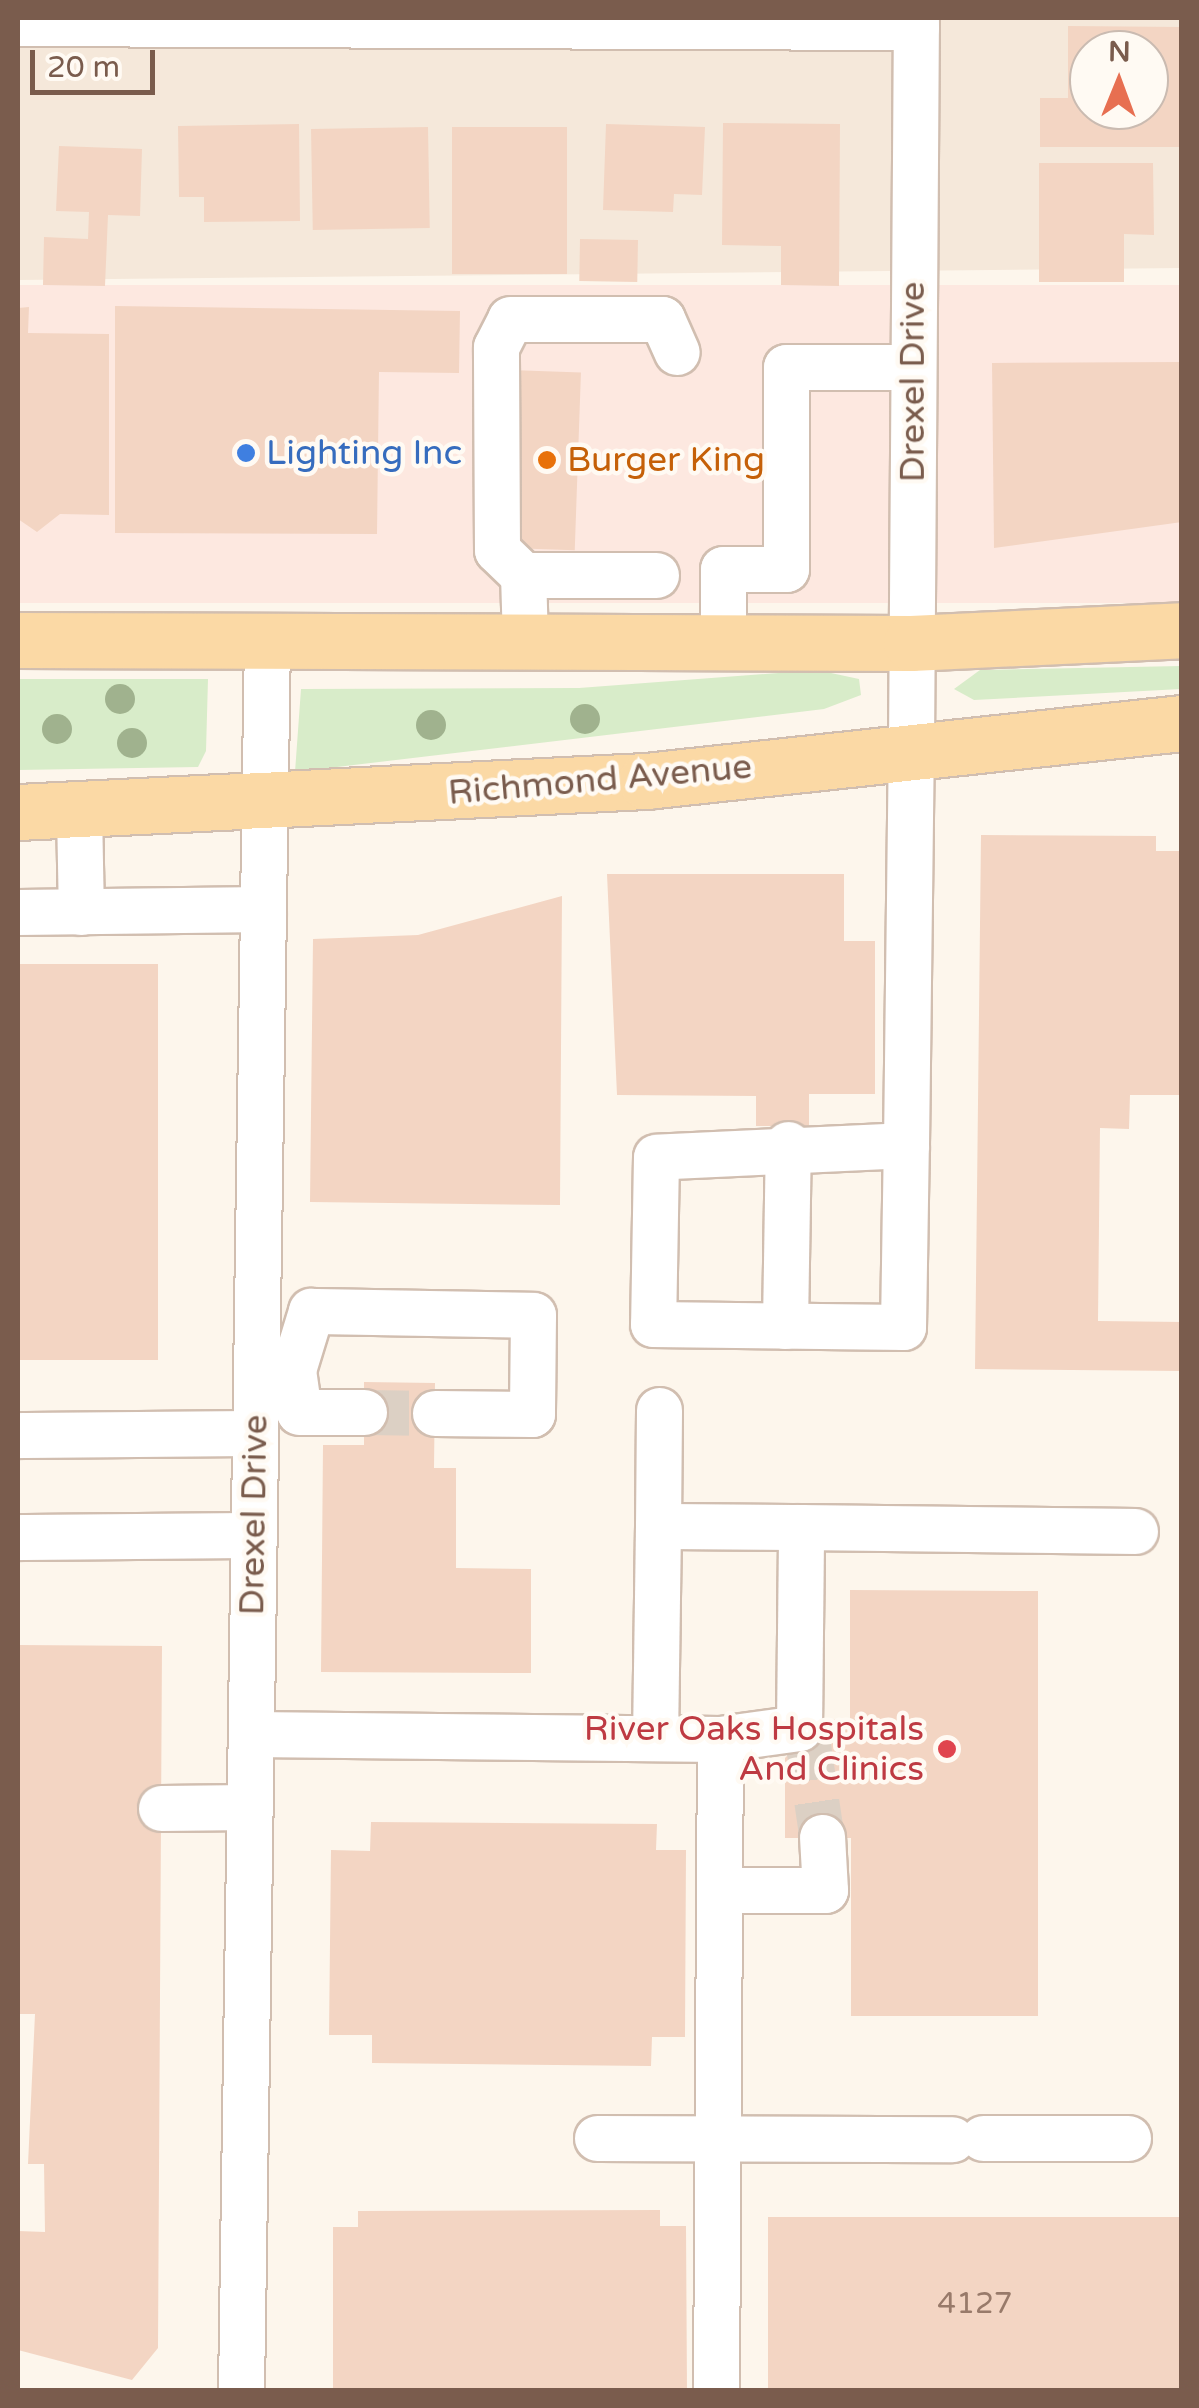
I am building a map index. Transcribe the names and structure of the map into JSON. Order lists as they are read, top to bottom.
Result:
{
  "streets": {
    "main road": ["Richmond Avenue"],
    "street": ["Drexel Drive"]
  },
  "crossings": [
    ["Drexel Drive", "Richmond Avenue"]
  ],
  "places": ["Lighting Inc", "Burger King", "River Oaks Hospitals And Clinics"],
  "house_numbers": ["4127"],
  "scale_bar": "20 m",
  "north": "top"
}
